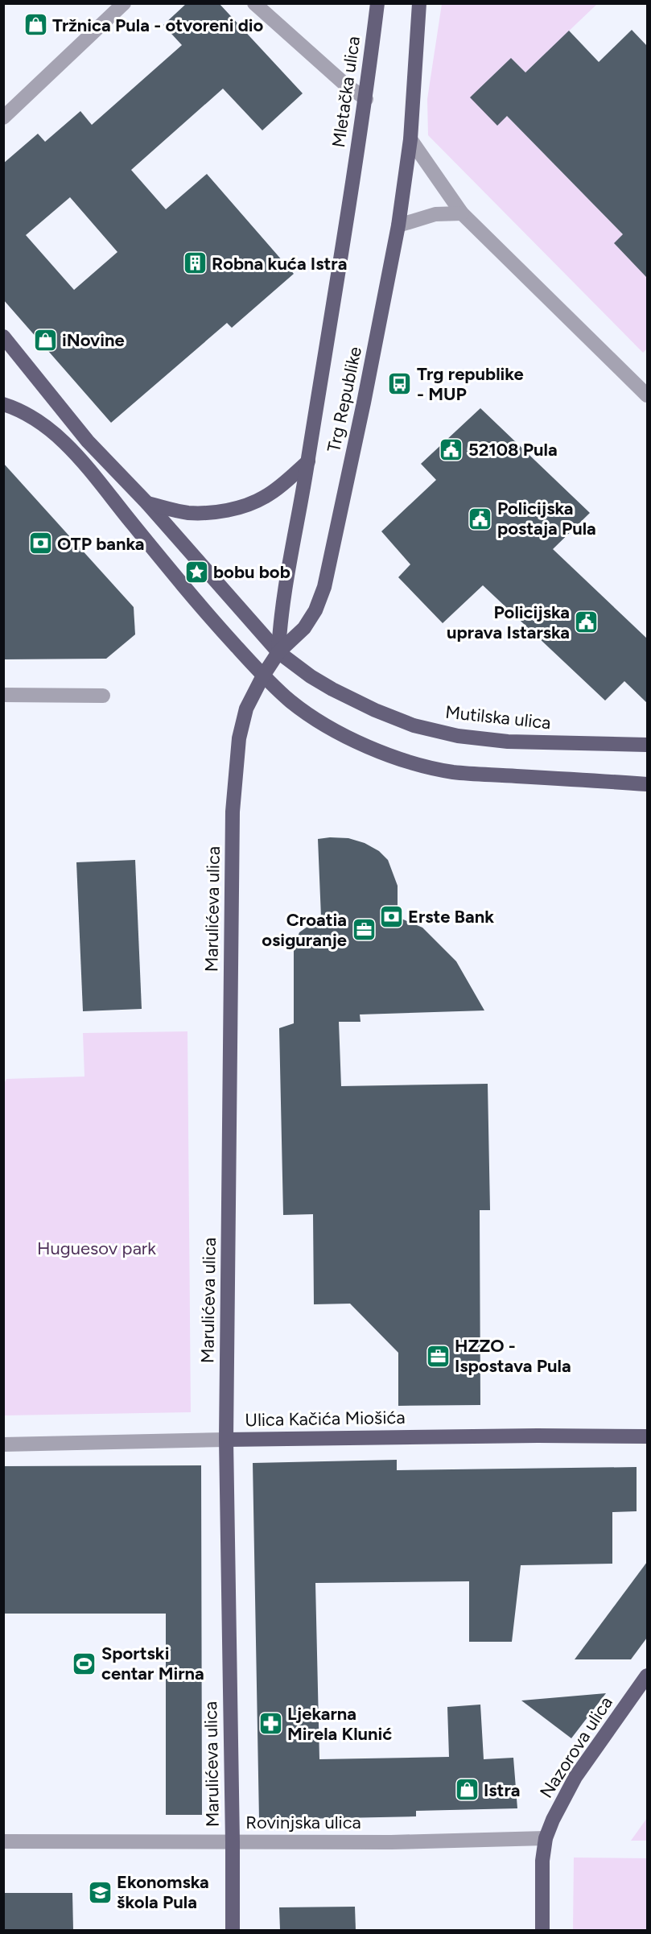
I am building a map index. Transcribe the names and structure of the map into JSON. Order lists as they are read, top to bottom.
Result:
{
  "streets": {
    "main road": [
      "Mletačka ulica",
      "Trg Republike",
      "Mutilska ulica",
      "Marulićeva ulica",
      "Ulica Kačića Miošića",
      "Nazorova ulica"
    ],
    "street": ["Rovinjska ulica"]
  },
  "crossings": [
    ["Mletačka ulica", "Trg Republike"],
    ["Trg Republike", "Mutilska ulica"],
    ["Trg Republike", "Marulićeva ulica"],
    ["Marulićeva ulica", "Ulica Kačića Miošića"],
    ["Marulićeva ulica", "Rovinjska ulica"],
    ["Nazorova ulica", "Rovinjska ulica"]
  ],
  "parks": ["Huguesov park"],
  "places": {
    "shop": ["Tržnica Pula - otvoreni dio", "iNovine", "Istra"],
    "building": ["Robna kuća Istra"],
    "bus stop": ["Trg republike - MUP"],
    "public building": ["52108 Pula", "Policijska postaja Pula", "Policijska uprava Istarska"],
    "bank": ["OTP banka", "Erste Bank"],
    "place": ["bobu bob"],
    "office": ["Croatia osiguranje", "HZZO - Ispostava Pula"],
    "sports": ["Sportski centar Mirna"],
    "pharmacy": ["Ljekarna Mirela Klunić"],
    "school or university": ["Ekonomska škola Pula"]
  }
}
